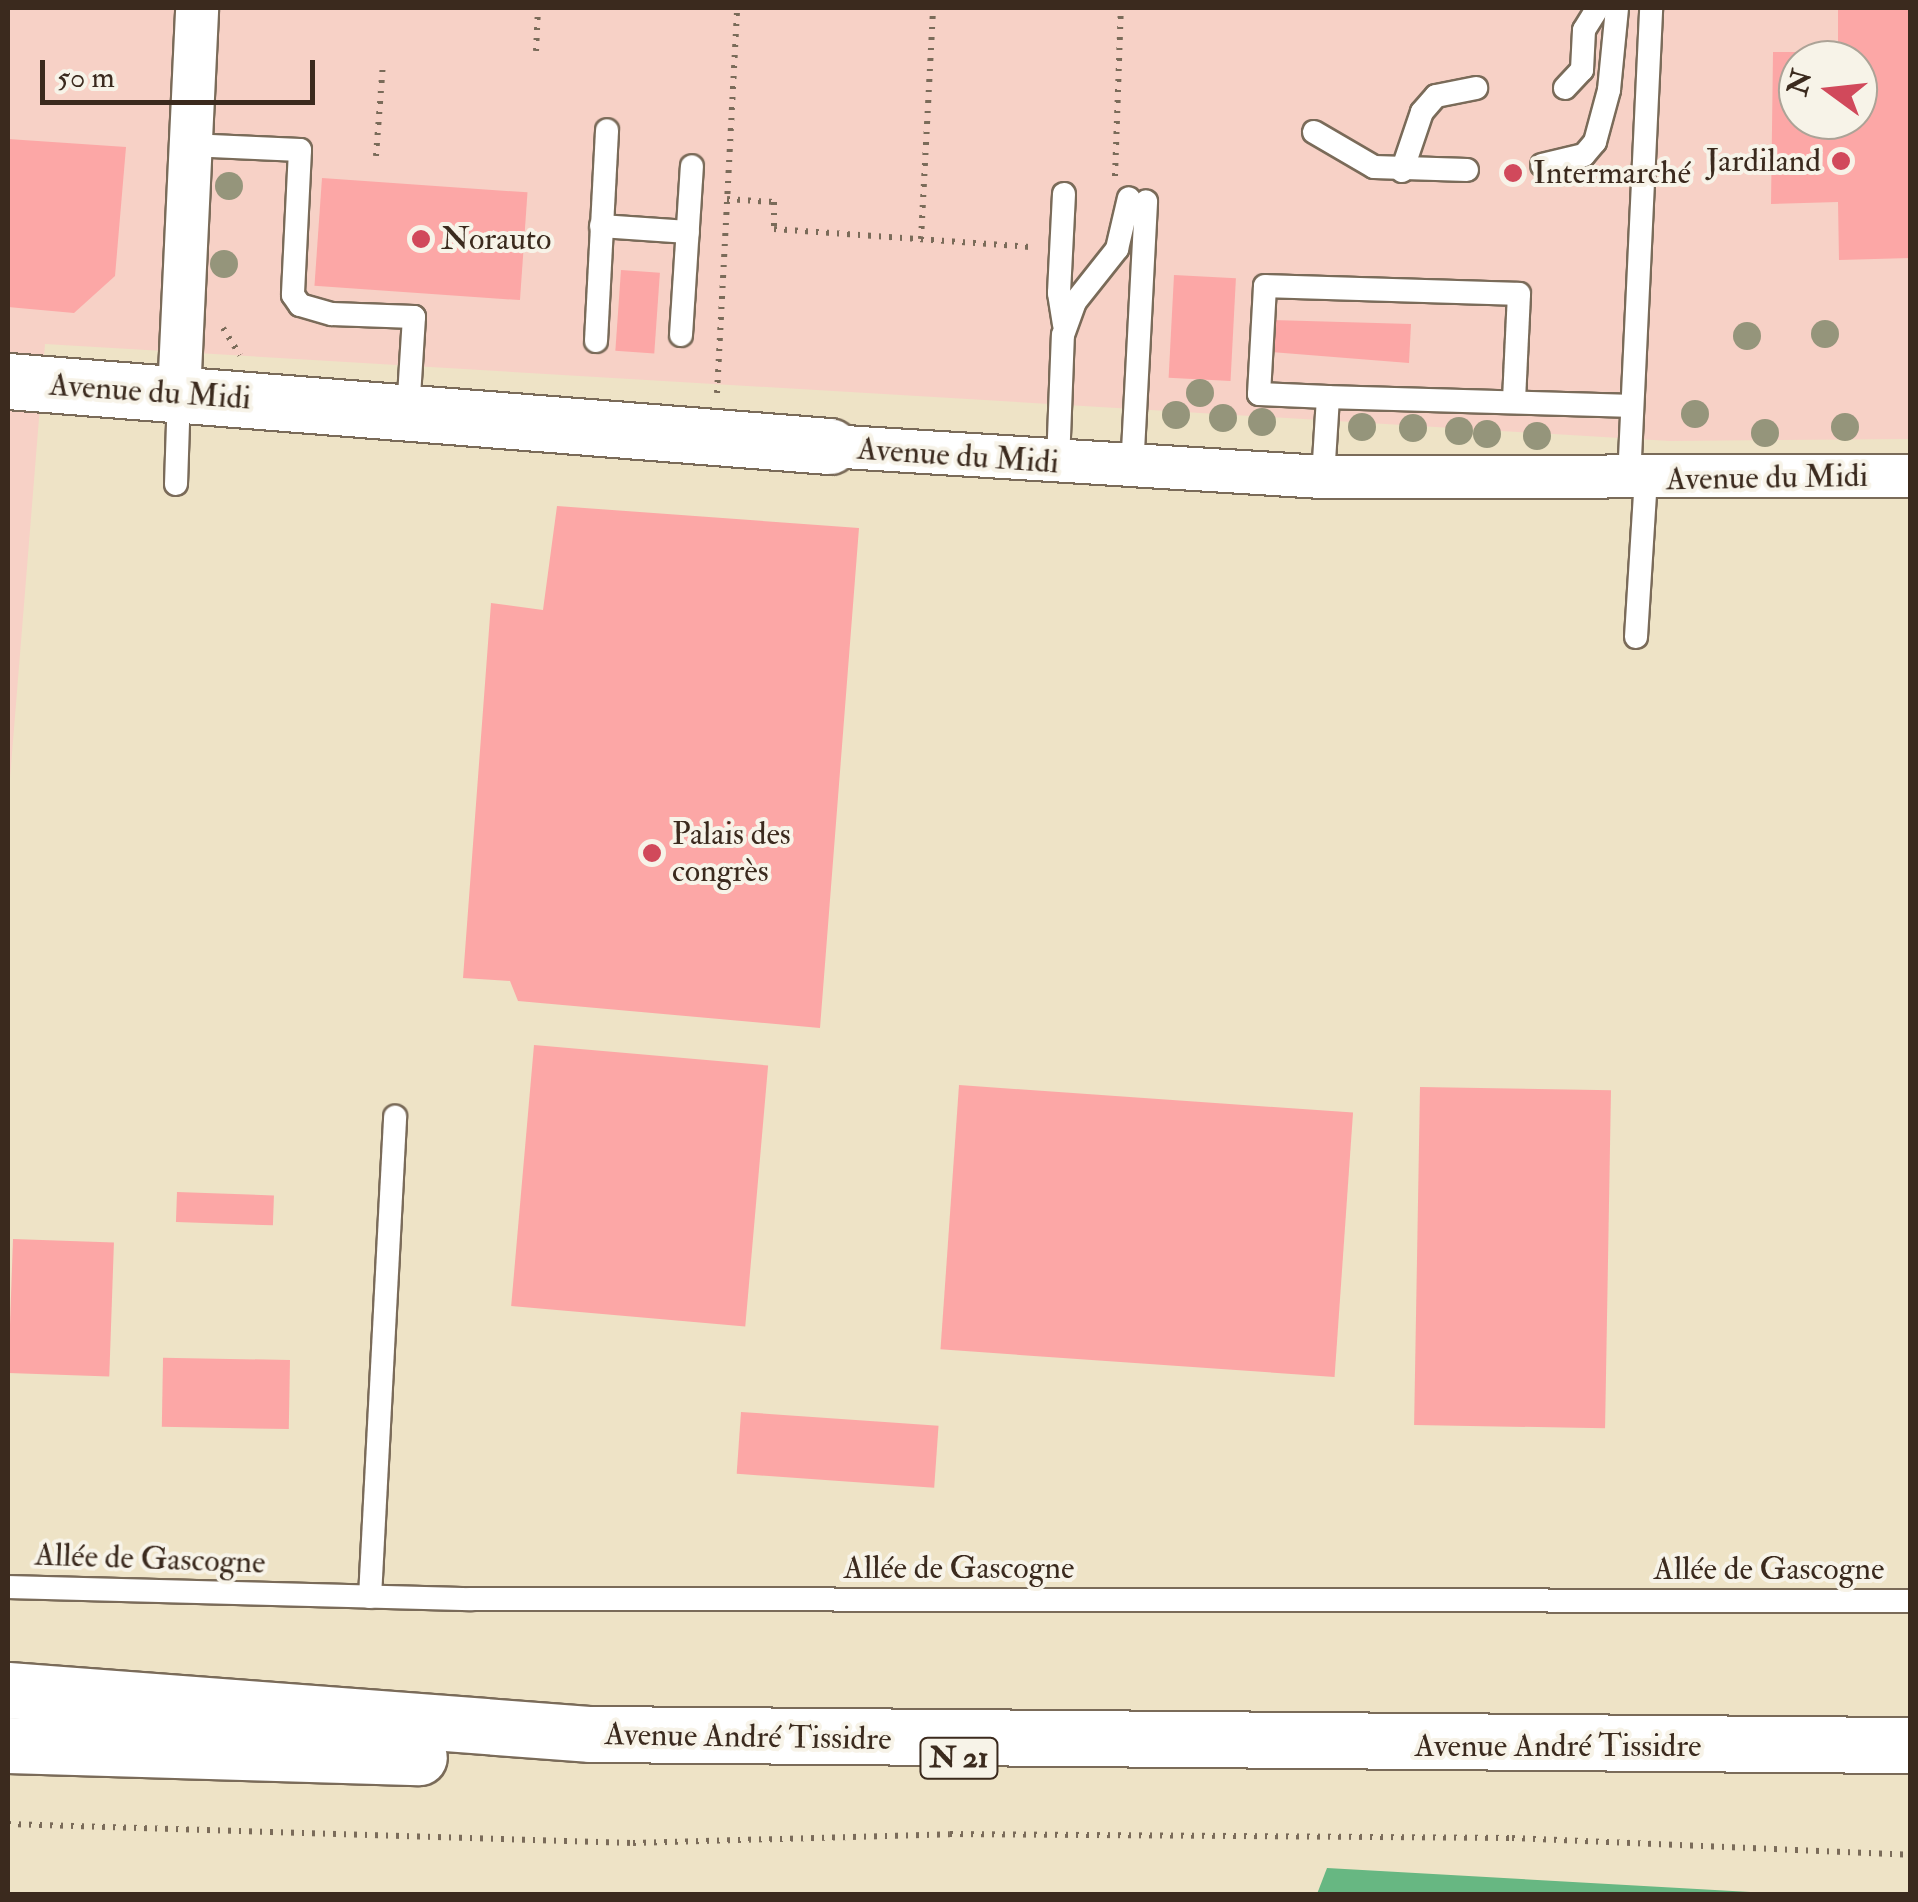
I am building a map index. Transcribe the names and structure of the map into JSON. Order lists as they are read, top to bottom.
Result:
{
  "streets": {
    "main road": ["Avenue du Midi", "Avenue André Tissidre", "N 21"],
    "lane": ["Allée de Gascogne"]
  },
  "places": [
    "Jardiland",
    "Intermarché",
    "Norauto",
    "Palais des congrès"
  ],
  "scale_bar": "50 m",
  "north": "left"
}
